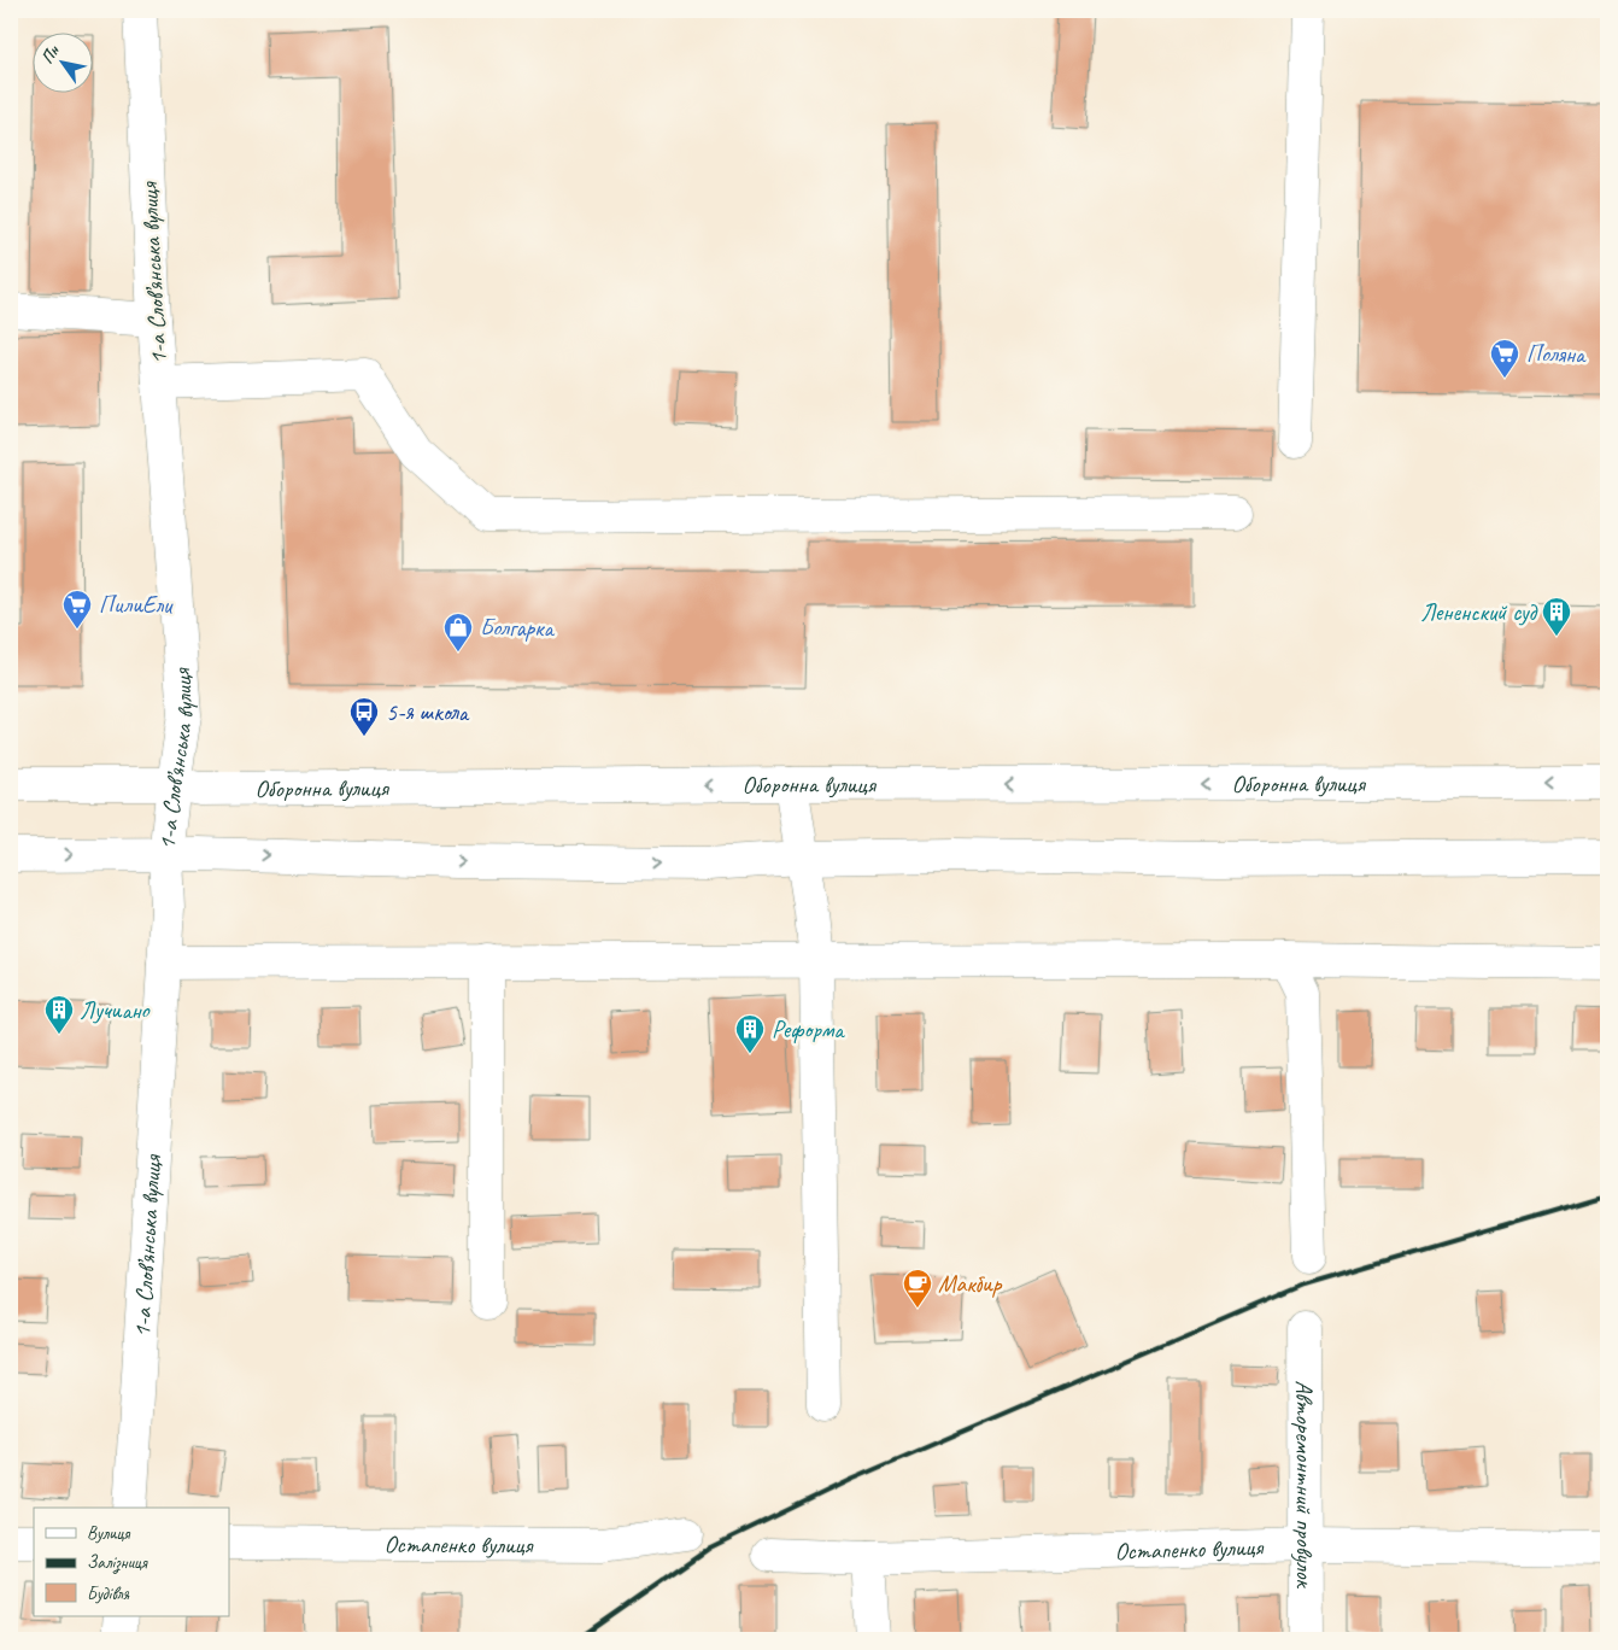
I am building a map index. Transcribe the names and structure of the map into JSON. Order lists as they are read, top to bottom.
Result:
{
  "streets": {
    "street": [
      "1-а Слов’янська вулиця",
      "Оборонна вулиця",
      "Авторемонтний провулок",
      "Остапенко вулиця"
    ]
  },
  "crossings": [
    ["1-а Слов’янська вулиця", "Оборонна вулиця"],
    ["Авторемонтний провулок", "Остапенко вулиця"]
  ],
  "places": {
    "supermarket": ["Поляна", "ПилиЕли"],
    "building": ["Лененский суд", "Лучиано", "Реформа"],
    "shop": ["Болгарка"],
    "bus stop": ["5-я школа"],
    "cafe": ["Макбир"]
  },
  "legend": ["Вулиця", "Залізниця", "Будівля"],
  "north": "top left"
}
